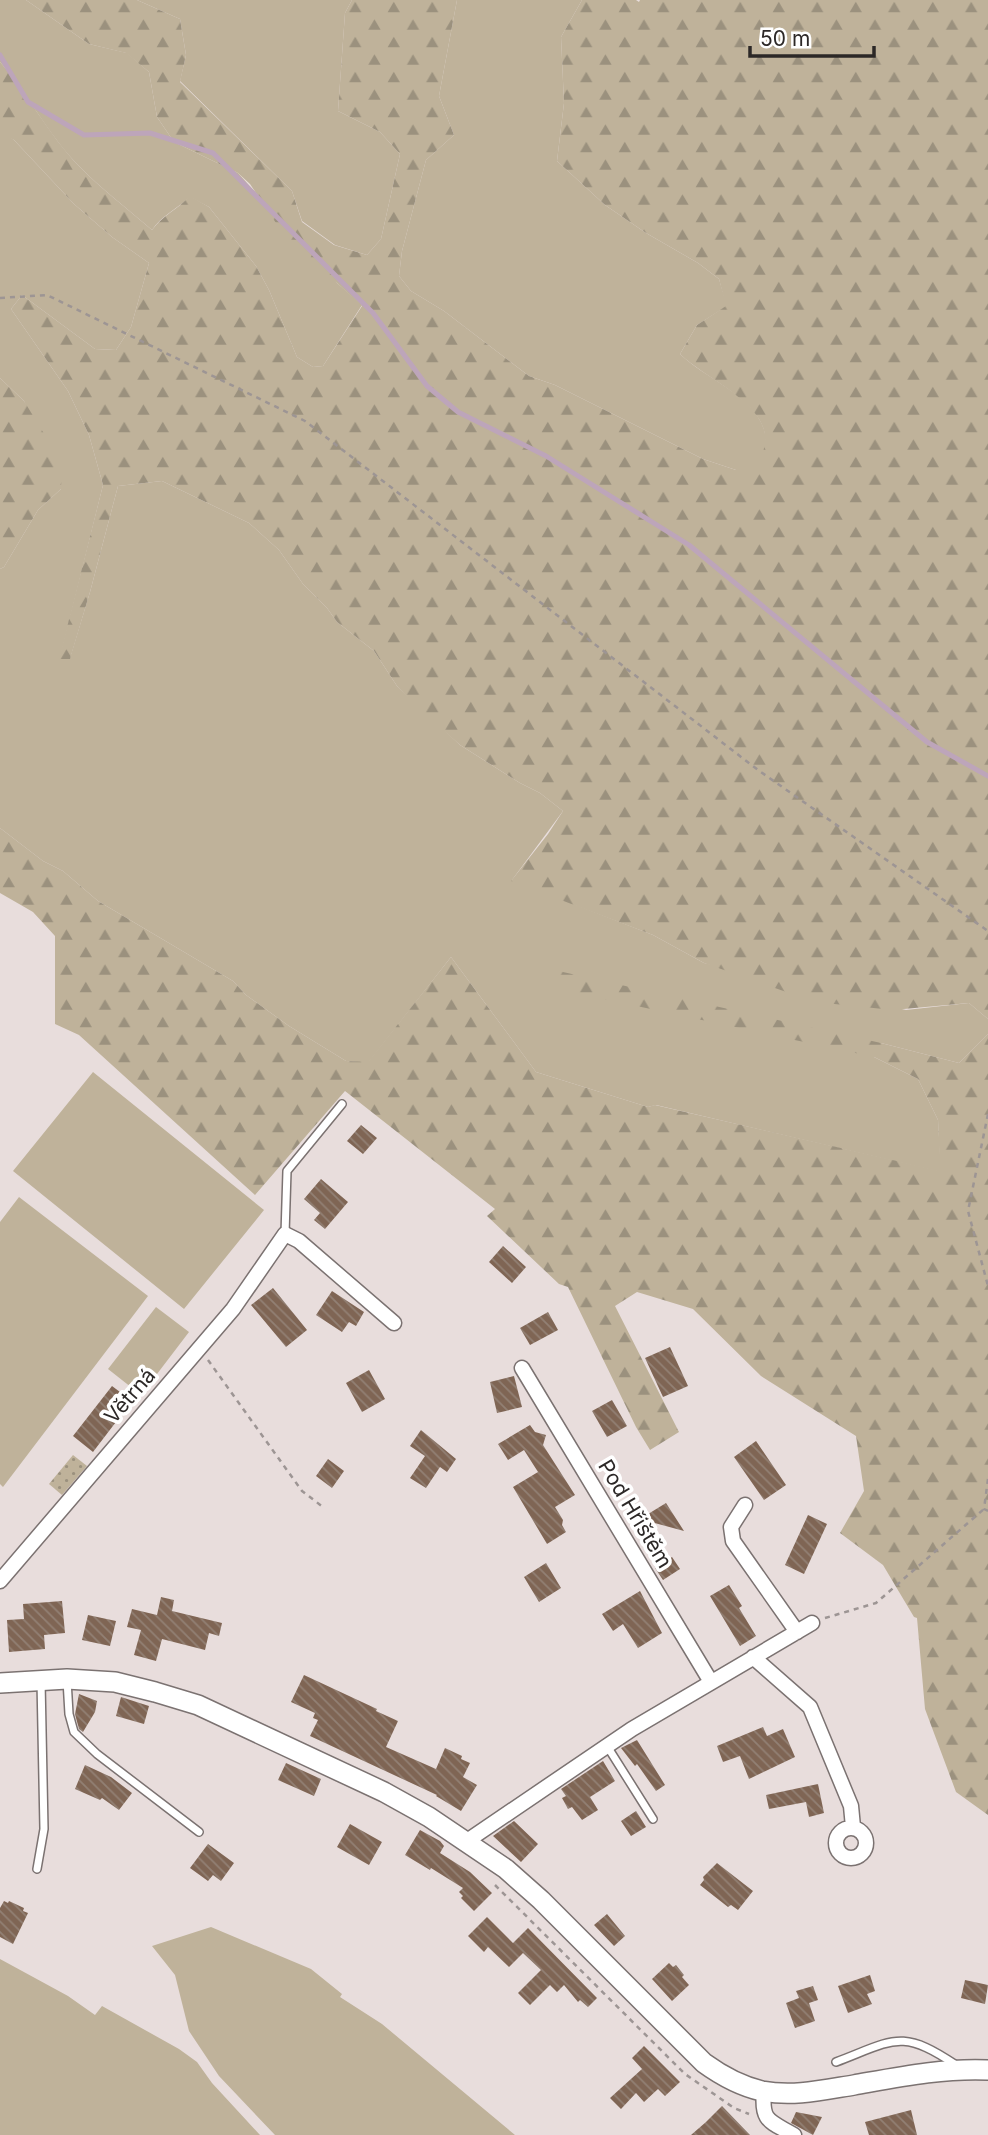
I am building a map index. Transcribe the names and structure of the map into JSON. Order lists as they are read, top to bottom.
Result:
{
  "streets": {
    "street": ["Větrná", "Pod Hřištěm"]
  },
  "scale_bar": "50 m"
}
